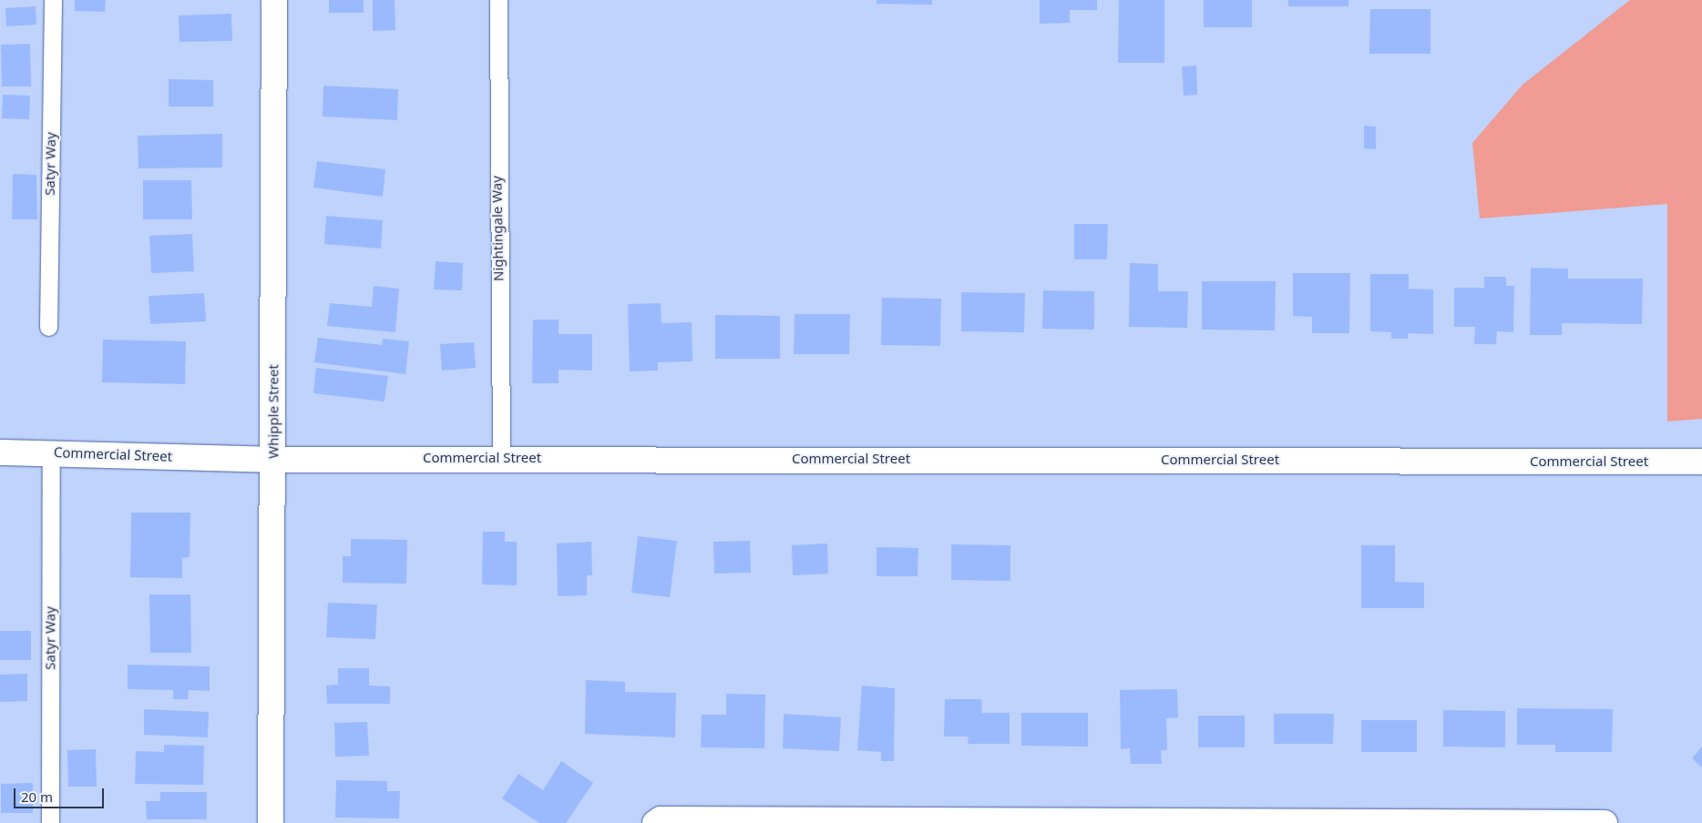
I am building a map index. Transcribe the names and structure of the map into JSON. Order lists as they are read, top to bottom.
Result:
{
  "streets": {
    "street": ["Whipple Street", "Commercial Street"],
    "lane": ["Satyr Way", "Nightingale Way"]
  },
  "crossings": [
    ["Satyr Way", "Commercial Street"],
    ["Nightingale Way", "Commercial Street"],
    ["Whipple Street", "Commercial Street"]
  ],
  "scale_bar": "20 m"
}
